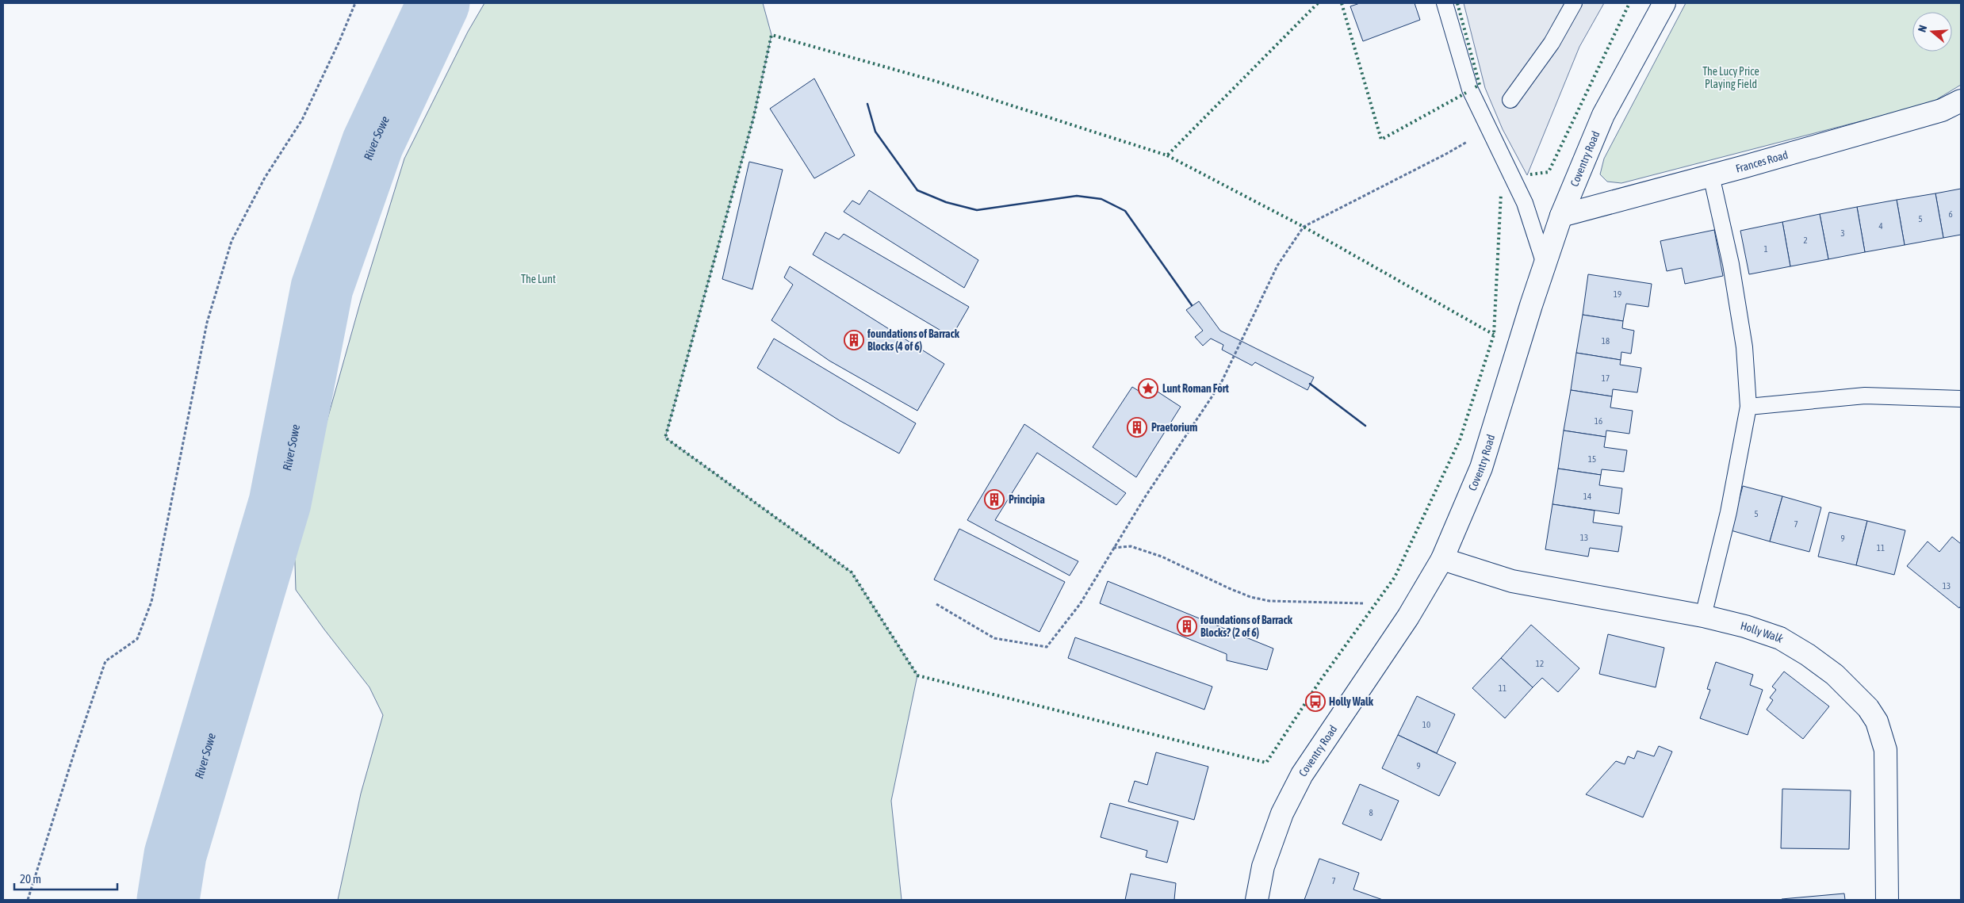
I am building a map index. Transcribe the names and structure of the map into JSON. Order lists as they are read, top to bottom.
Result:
{
  "streets": {
    "street": ["Coventry Road", "Frances Road", "Holly Walk"]
  },
  "crossings": [
    ["Coventry Road", "Frances Road"],
    ["Coventry Road", "Holly Walk"]
  ],
  "water": ["River Sowe"],
  "parks": ["The Lucy Price Playing Field", "The Lunt"],
  "places": {
    "building": [
      "foundations of Barrack Blocks (4 of 6)",
      "Praetorium",
      "Principia",
      "foundations of Barrack Blocks? (2 of 6)"
    ],
    "place": ["Lunt Roman Fort"],
    "bus stop": ["Holly Walk"]
  },
  "house_numbers": [
    "6",
    "5",
    "4",
    "3",
    "2",
    "1",
    "19",
    "18",
    "17",
    "16",
    "15",
    "14",
    "5",
    "7",
    "13",
    "9",
    "11",
    "13",
    "12",
    "11",
    "10",
    "9",
    "8",
    "7"
  ],
  "scale_bar": "20 m",
  "north": "left"
}
